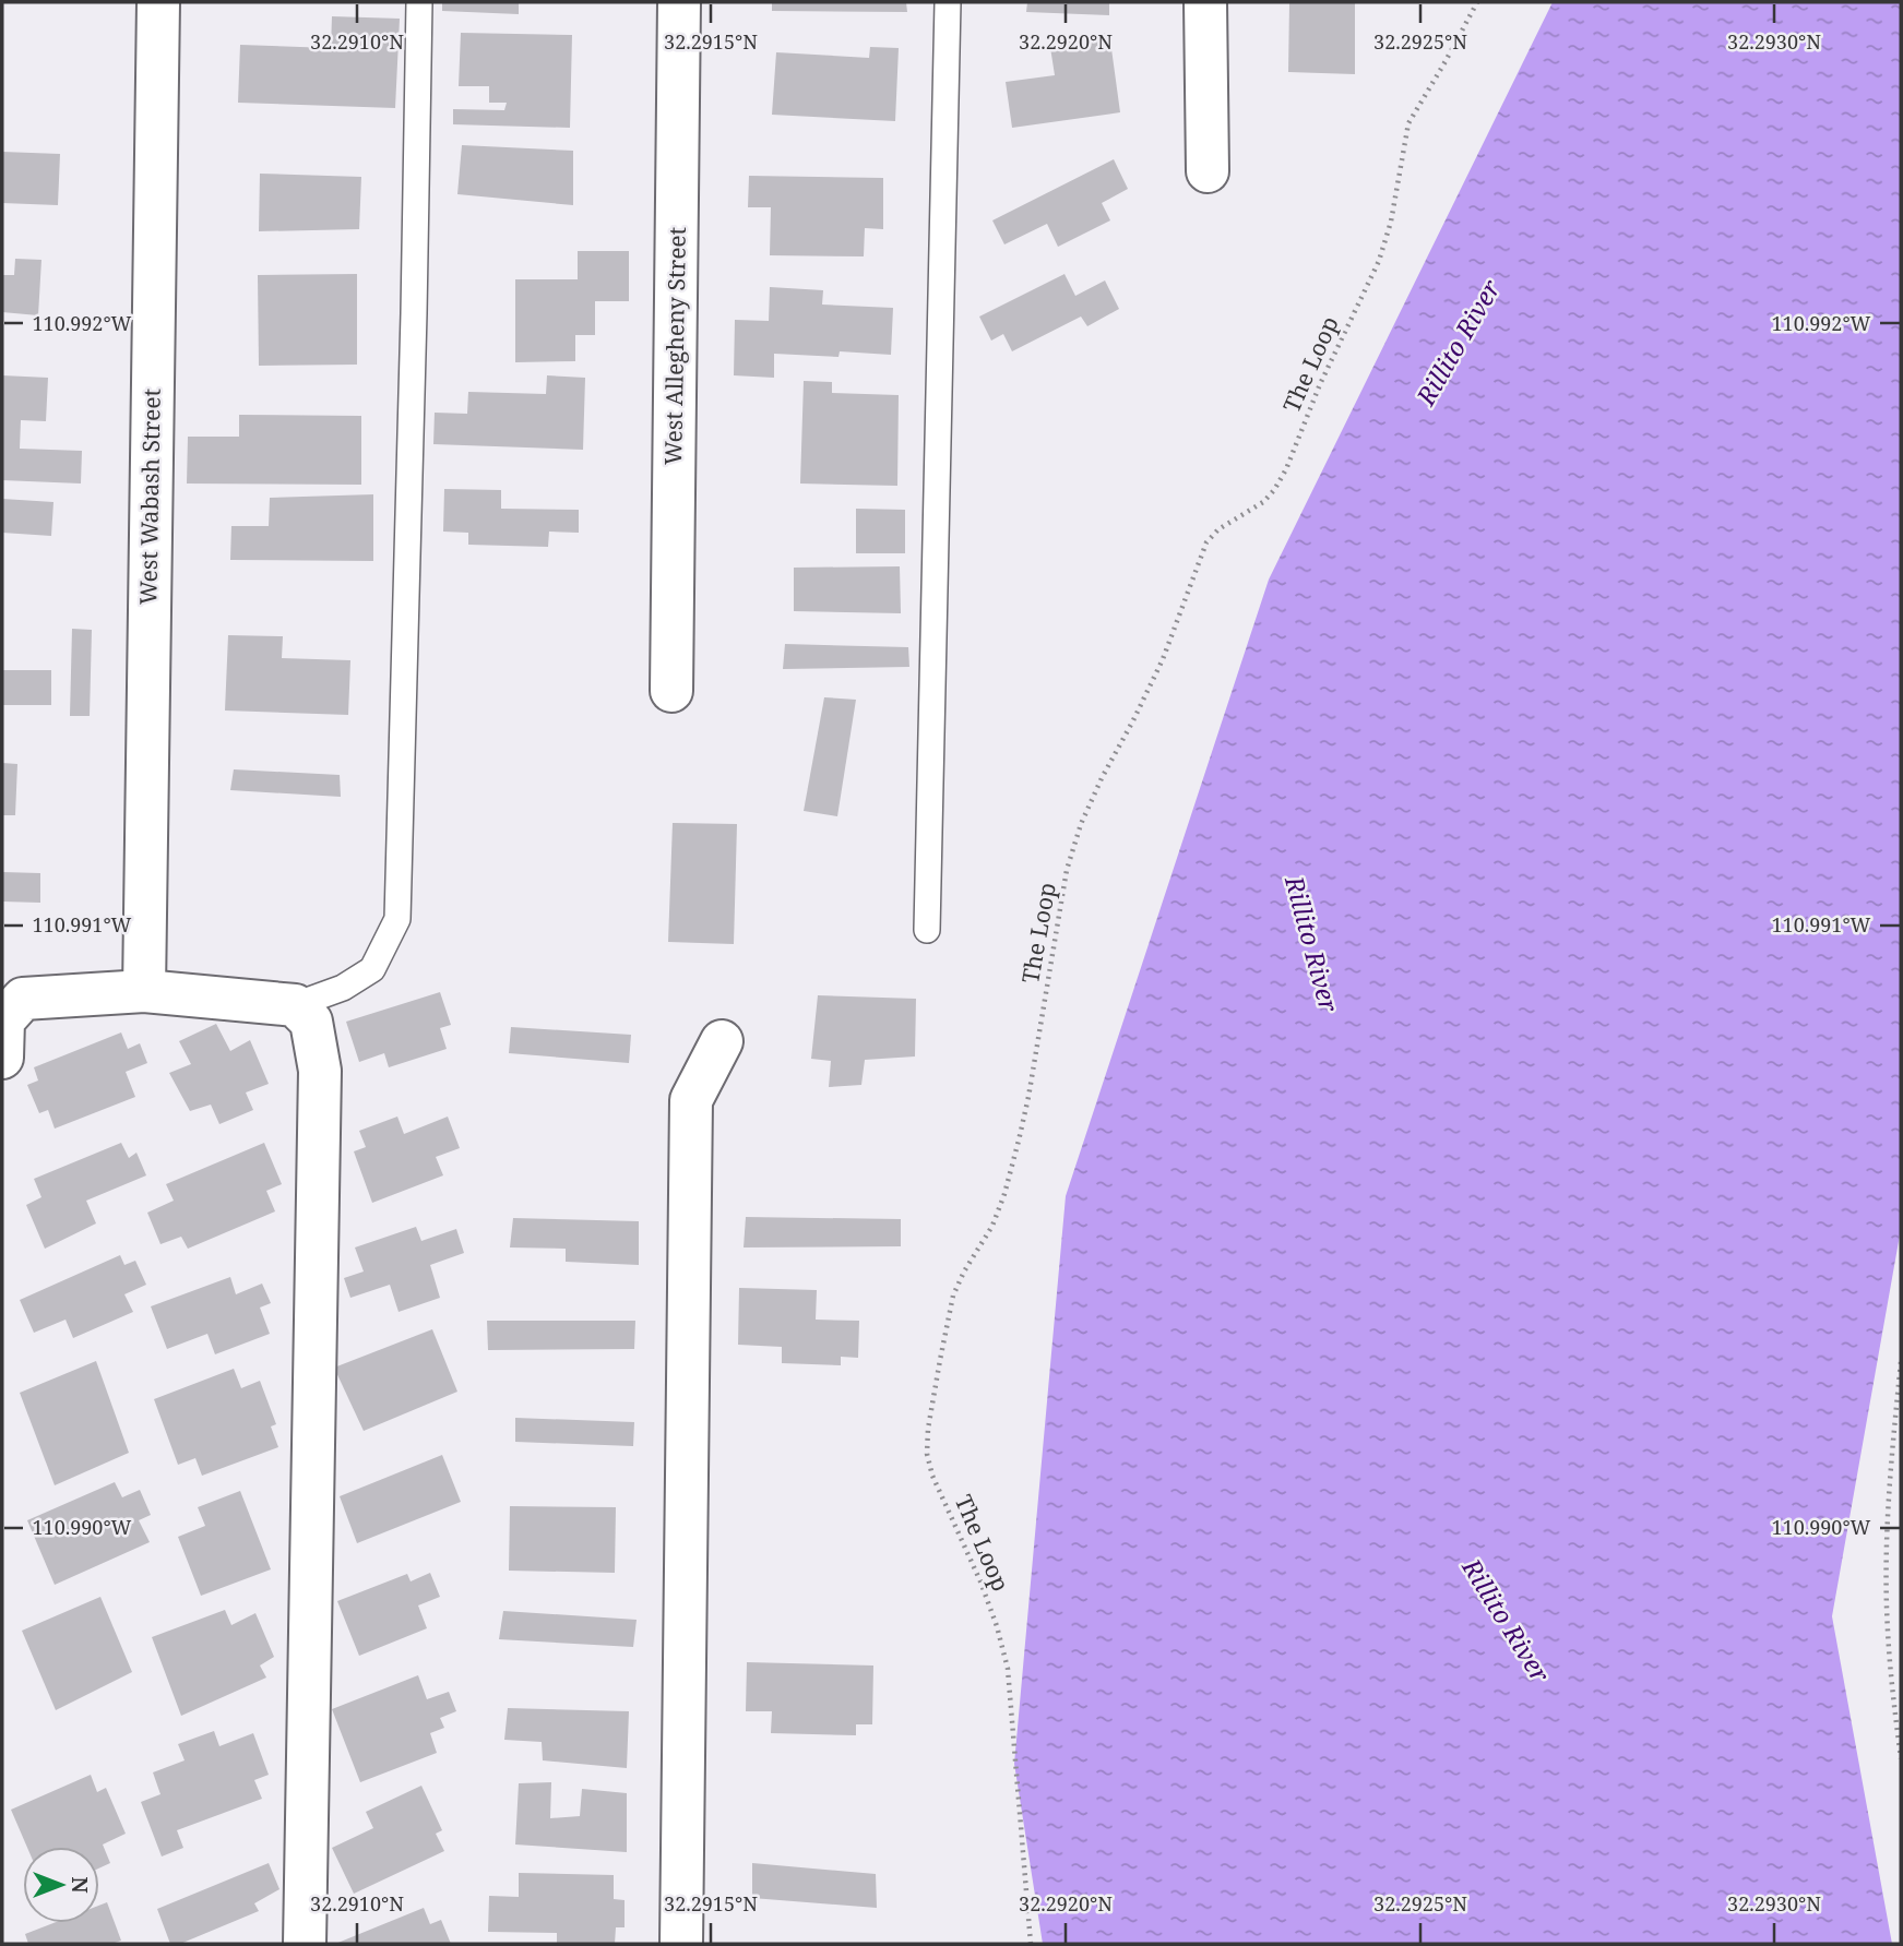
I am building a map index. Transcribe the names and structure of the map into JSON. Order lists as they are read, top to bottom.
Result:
{
  "streets": {
    "street": ["West Allegheny Street", "West Wabash Street"],
    "path": ["The Loop"]
  },
  "water": ["Rillito River"],
  "north": "right",
  "coordinates": [
    "32.2910°N",
    "32.2915°N",
    "32.2920°N",
    "32.2925°N",
    "32.2930°N",
    "110.992°W",
    "110.991°W",
    "110.990°W"
  ]
}
